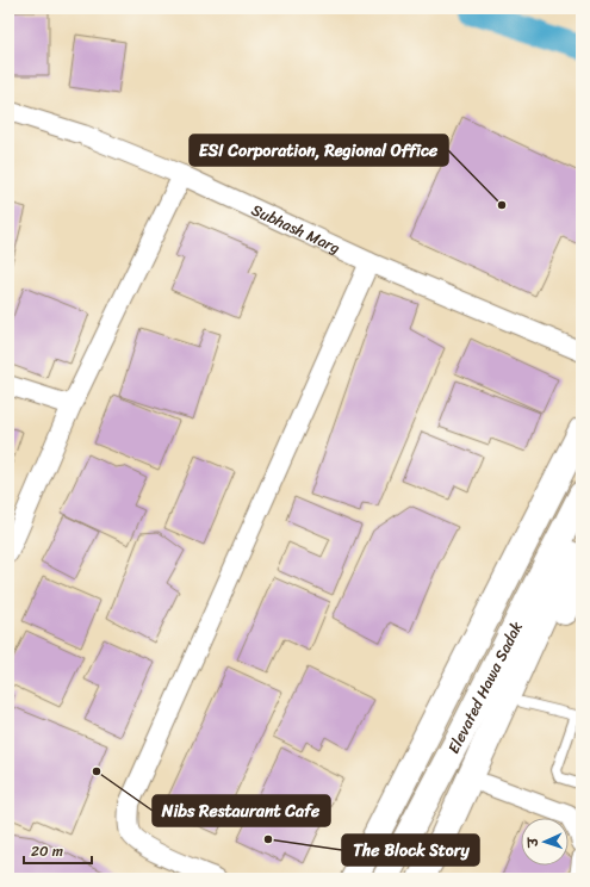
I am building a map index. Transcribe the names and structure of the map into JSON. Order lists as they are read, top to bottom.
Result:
{
  "streets": {
    "main road": ["Elevated Hawa Sadak"],
    "street": ["Subhash Marg"]
  },
  "places": ["ESI Corporation, Regional Office", "Nibs Restaurant Cafe", "The Block Story"],
  "scale_bar": "20 m",
  "north": "left"
}
